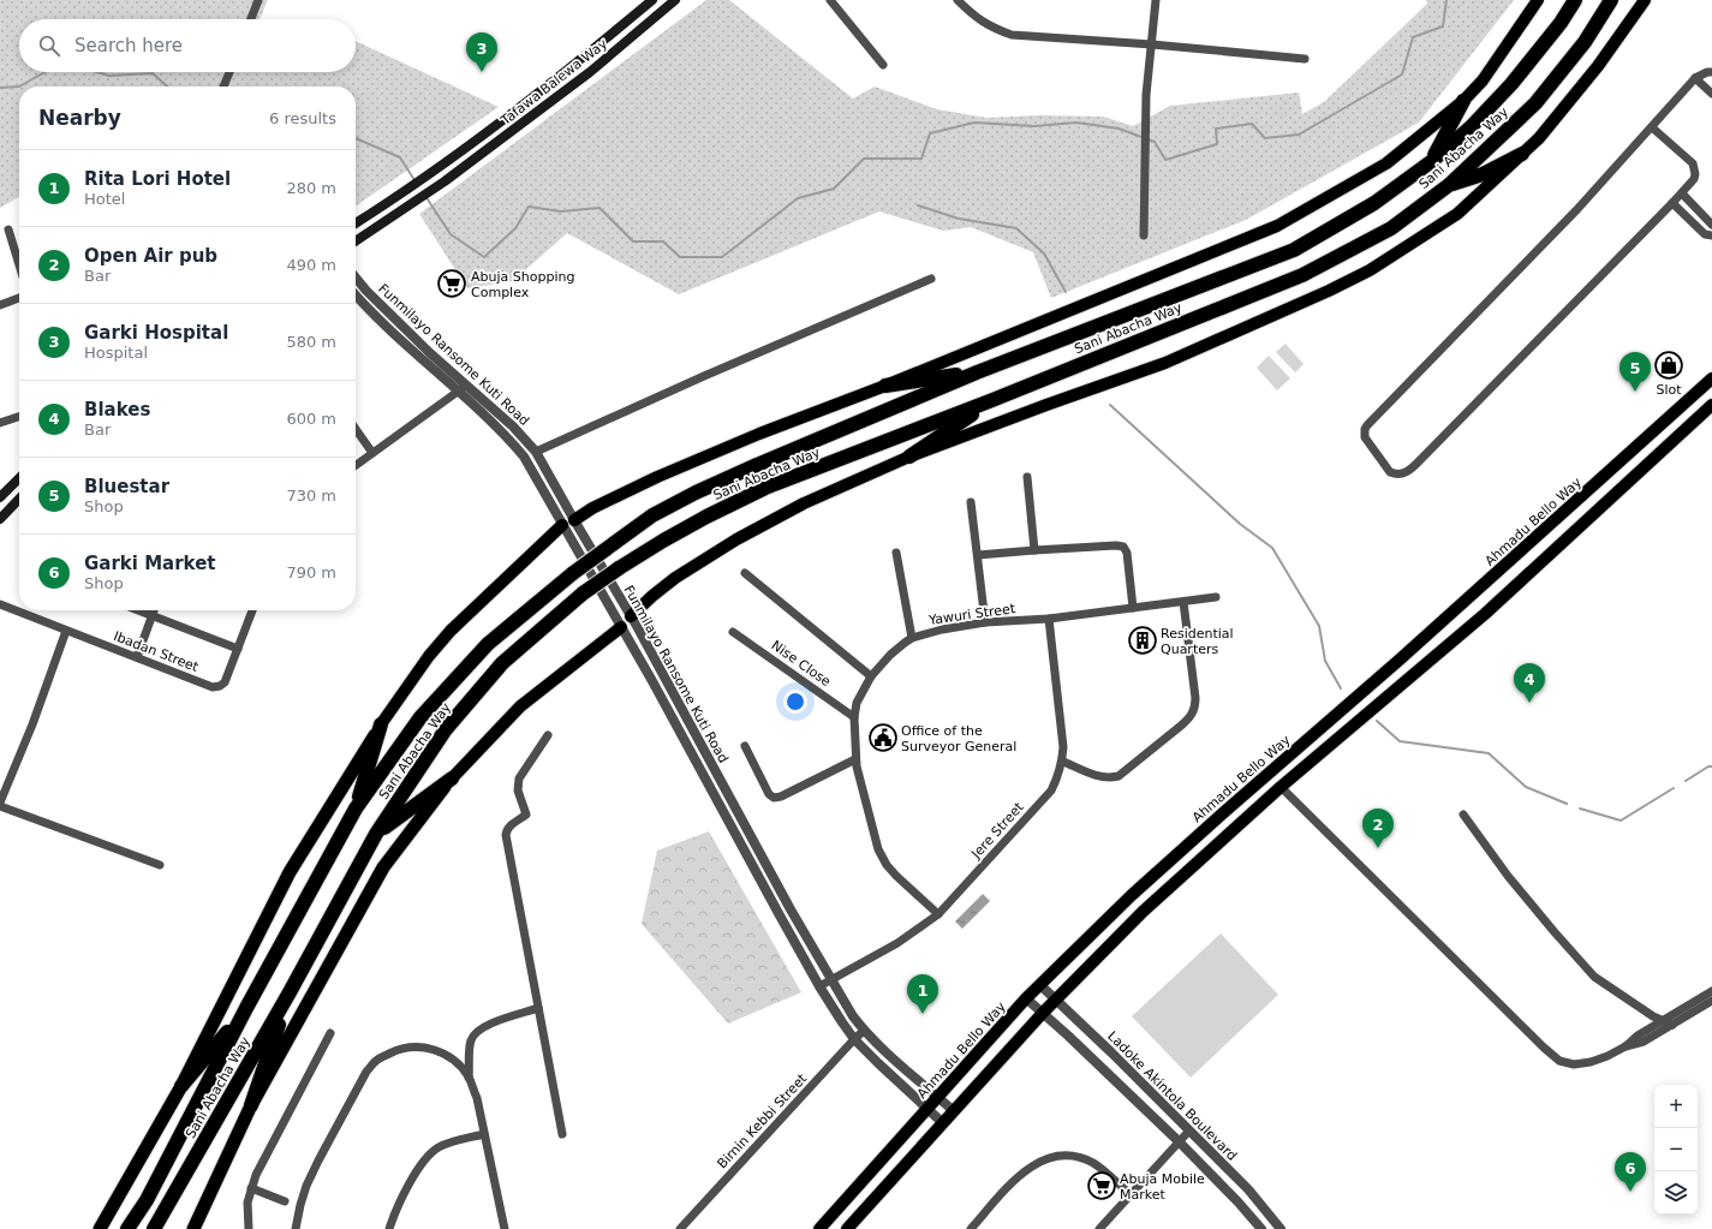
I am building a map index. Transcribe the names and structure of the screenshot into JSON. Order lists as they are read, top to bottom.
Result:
{
  "streets": {
    "highway": ["Sani Abacha Way"],
    "main road": ["Tafawa Balewa Way", "Ahmadu Bello Way"],
    "street": [
      "Funmilayo Ransome Kuti Road",
      "Yawuri Street",
      "Ibadan Street",
      "Nise Close",
      "Jere Street",
      "Ladoke Akintola Boulevard",
      "Birnin Kebbi Street"
    ]
  },
  "crossings": [
    ["Funmilayo Ransome Kuti Road", "Ahmadu Bello Way"],
    ["Funmilayo Ransome Kuti Road", "Jere Street"],
    ["Funmilayo Ransome Kuti Road", "Birnin Kebbi Street"],
    ["Ahmadu Bello Way", "Ladoke Akintola Boulevard"],
    ["Yawuri Street", "Nise Close"],
    ["Yawuri Street", "Jere Street"]
  ],
  "places": {
    "supermarket": ["Abuja Shopping Complex", "Abuja Mobile Market"],
    "shop": ["Slot"],
    "building": ["Residential Quarters"],
    "public building": ["Office of the Surveyor General"]
  },
  "page": {
    "search": "Search here",
    "pins": [
      "3",
      "5",
      "4",
      "2",
      "1",
      "6"
    ],
    "heading": ["Nearby", "6 results"],
    "list": [
      {
        "mark": "1",
        "name": "Rita Lori Hotel",
        "note": "Hotel",
        "value": "280 m"
      },
      {
        "mark": "2",
        "name": "Open Air pub",
        "note": "Bar",
        "value": "490 m"
      },
      {
        "mark": "3",
        "name": "Garki Hospital",
        "note": "Hospital",
        "value": "580 m"
      },
      {
        "mark": "4",
        "name": "Blakes",
        "note": "Bar",
        "value": "600 m"
      },
      {
        "mark": "5",
        "name": "Bluestar",
        "note": "Shop",
        "value": "730 m"
      },
      {
        "mark": "6",
        "name": "Garki Market",
        "note": "Shop",
        "value": "790 m"
      }
    ],
    "map_buttons": ["+", "−"]
  }
}
